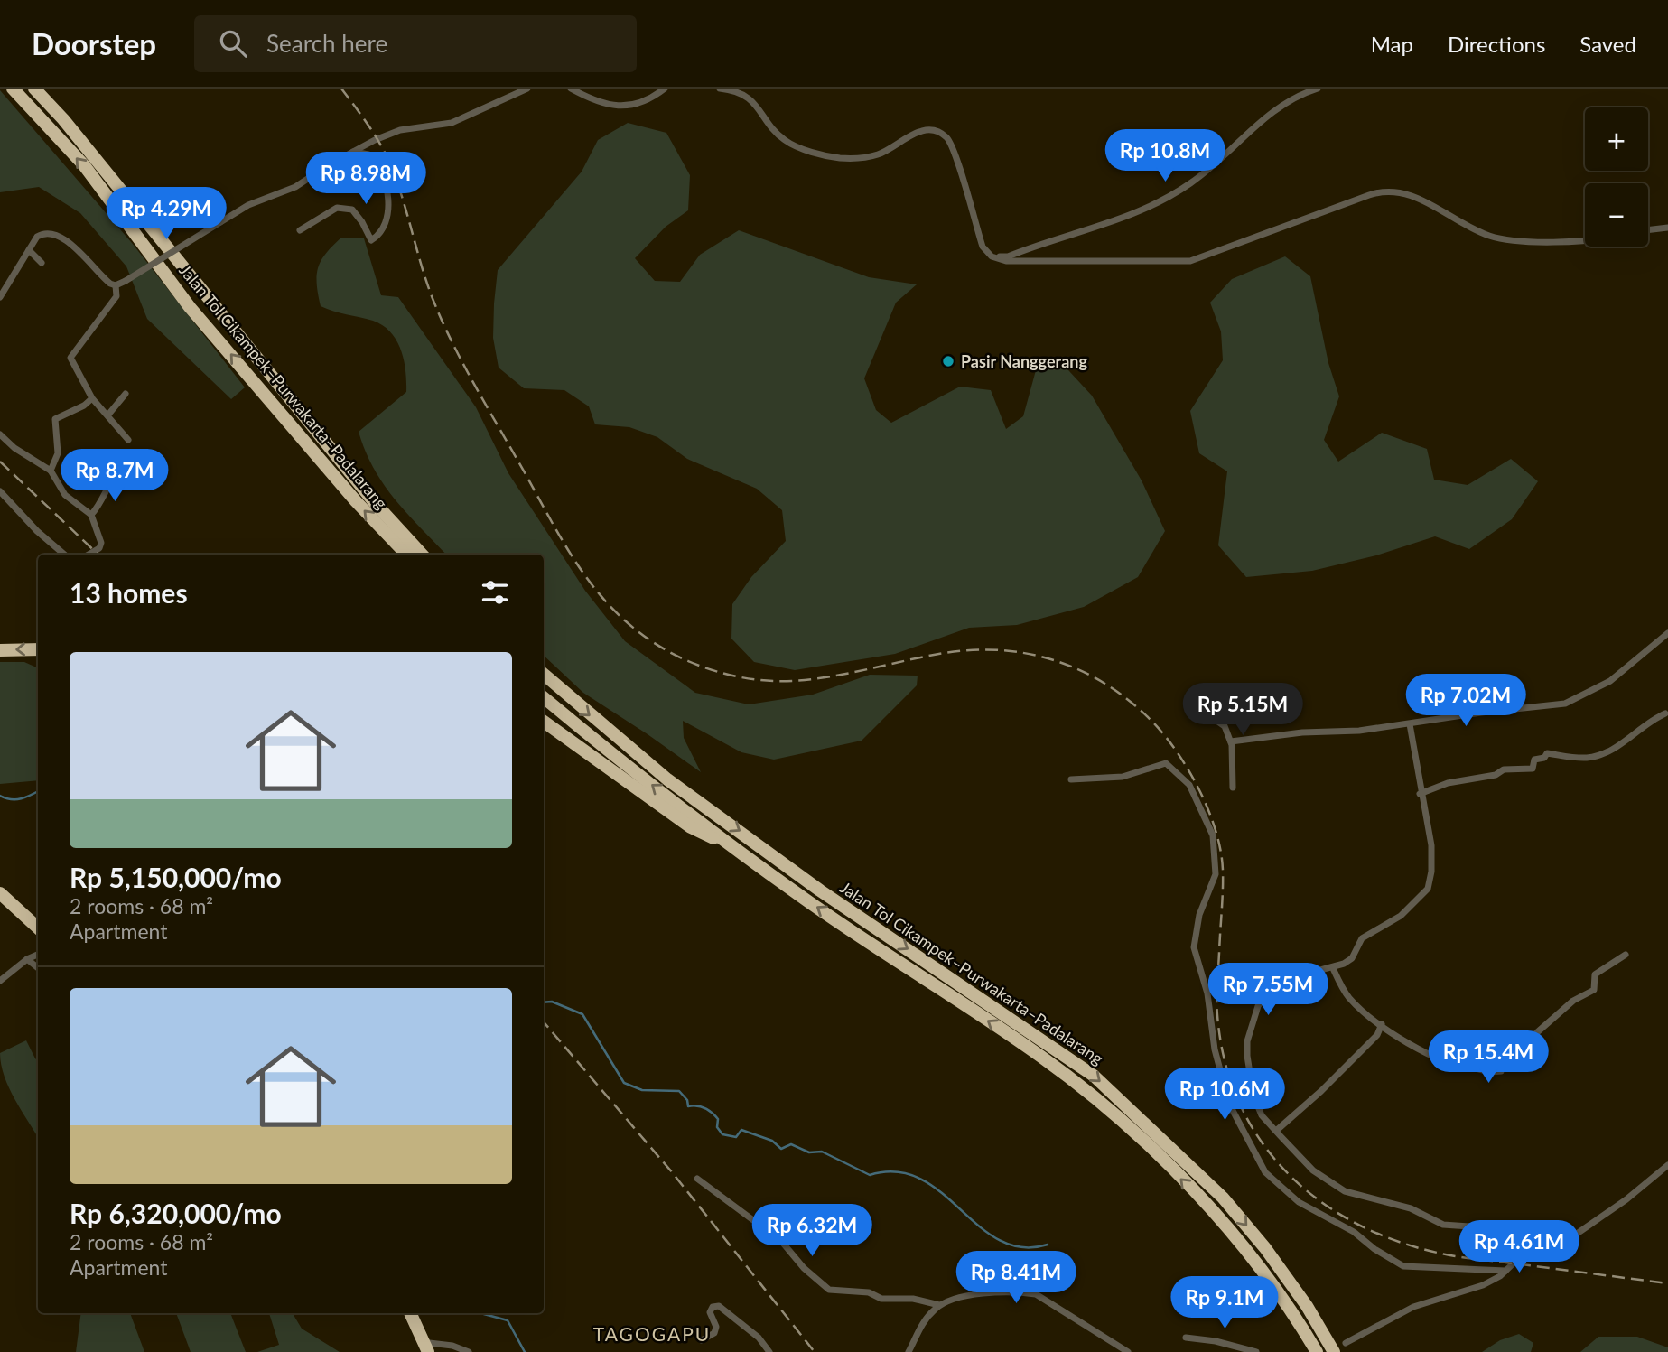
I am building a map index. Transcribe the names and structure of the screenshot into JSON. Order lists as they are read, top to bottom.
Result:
{
  "streets": {
    "highway": ["Jalan Tol Cikampek–Purwakarta–Padalarang"]
  },
  "districts": ["TAGOGAPU"],
  "places": ["Pasir Nanggerang"],
  "page": {
    "header": "Doorstep",
    "search": "Search here",
    "nav": ["Map", "Directions", "Saved"],
    "map_buttons": ["+", "−"],
    "price": [
      "Rp 10.8M",
      "Rp 8.98M",
      "Rp 4.29M",
      "Rp 8.7M",
      "Rp 7.02M",
      "Rp 5.15M",
      "Rp 7.55M",
      "Rp 15.4M",
      "Rp 10.6M",
      "Rp 6.32M",
      "Rp 4.61M",
      "Rp 8.41M",
      "Rp 9.1M"
    ],
    "heading": "13 homes",
    "list": [
      {
        "name": "Rp 5,150,000/mo",
        "note": "2 rooms · 68 m² · Apartment"
      },
      {
        "name": "Rp 6,320,000/mo",
        "note": "2 rooms · 68 m² · Apartment"
      }
    ]
  }
}
